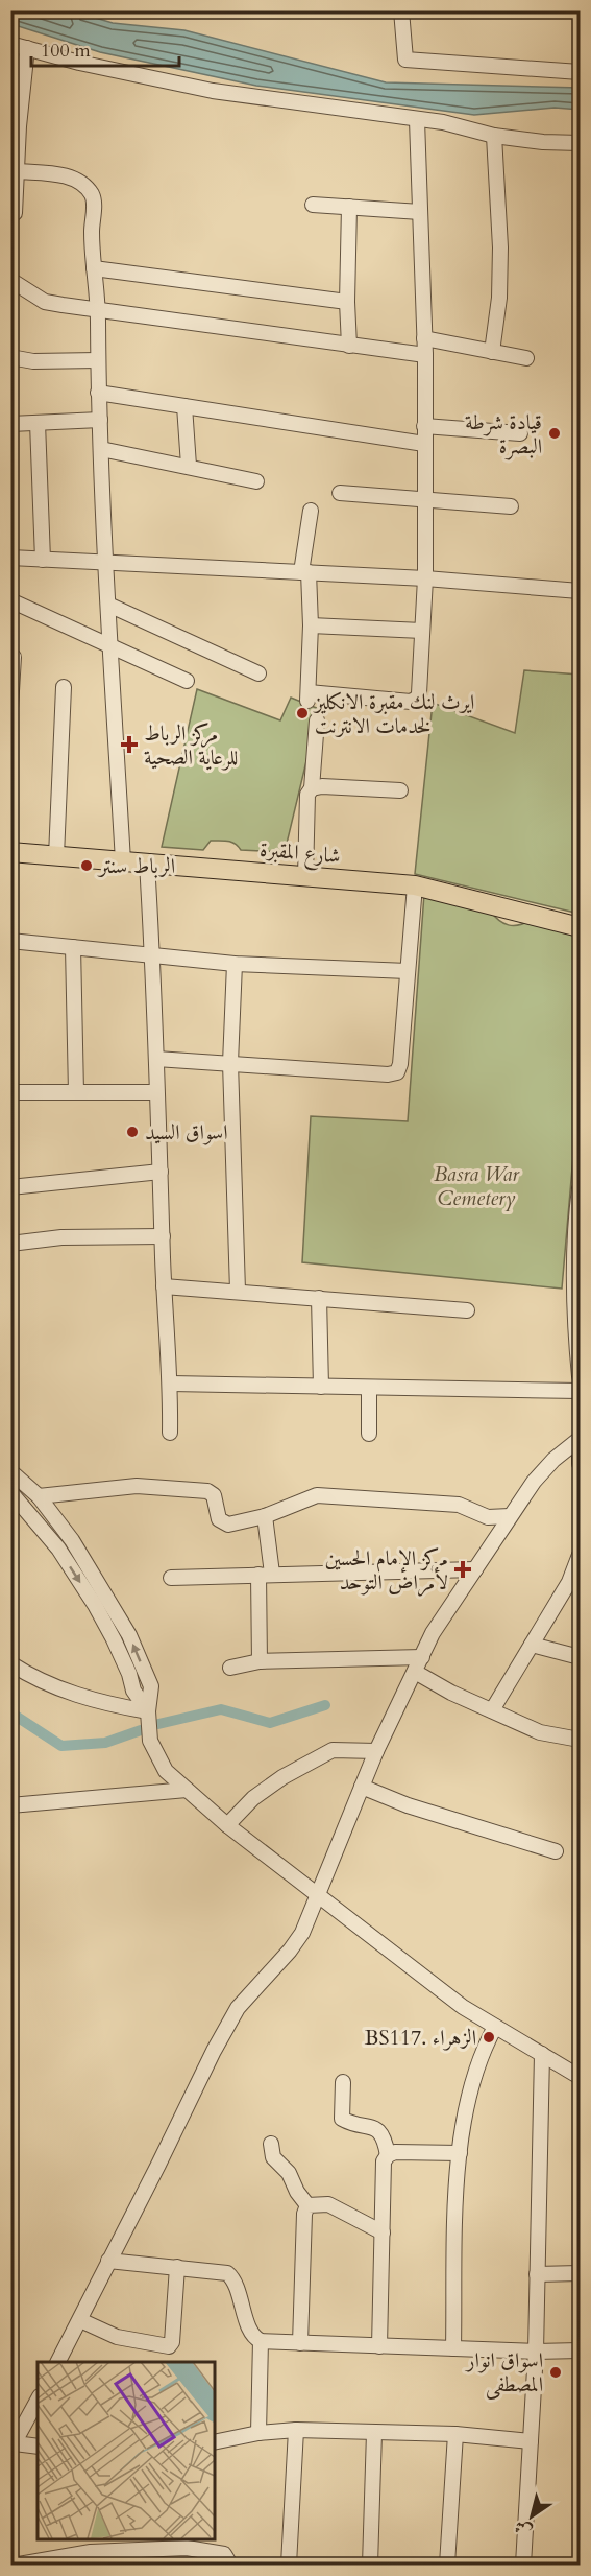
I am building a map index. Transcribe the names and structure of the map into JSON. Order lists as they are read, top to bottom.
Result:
{
  "streets": {
    "main road": ["شارع المقبرة"]
  },
  "parks": ["Basra War Cemetery"],
  "places": {
    "other": [
      "قيادة شرطة البصرة",
      "ايرث لنك مقبرة الانكليز لخدمات الانترنت",
      "الرباط سنتر",
      "اسواق السيد",
      "BS117. الزهراء",
      "اسواق انوار المصطفى"
    ],
    "health": ["مركز الرباط للرعاية الصحية", "مركز الإمام الحسين لأمراض التوحد"]
  },
  "scale_bar": "100 m",
  "north": "bottom left"
}
